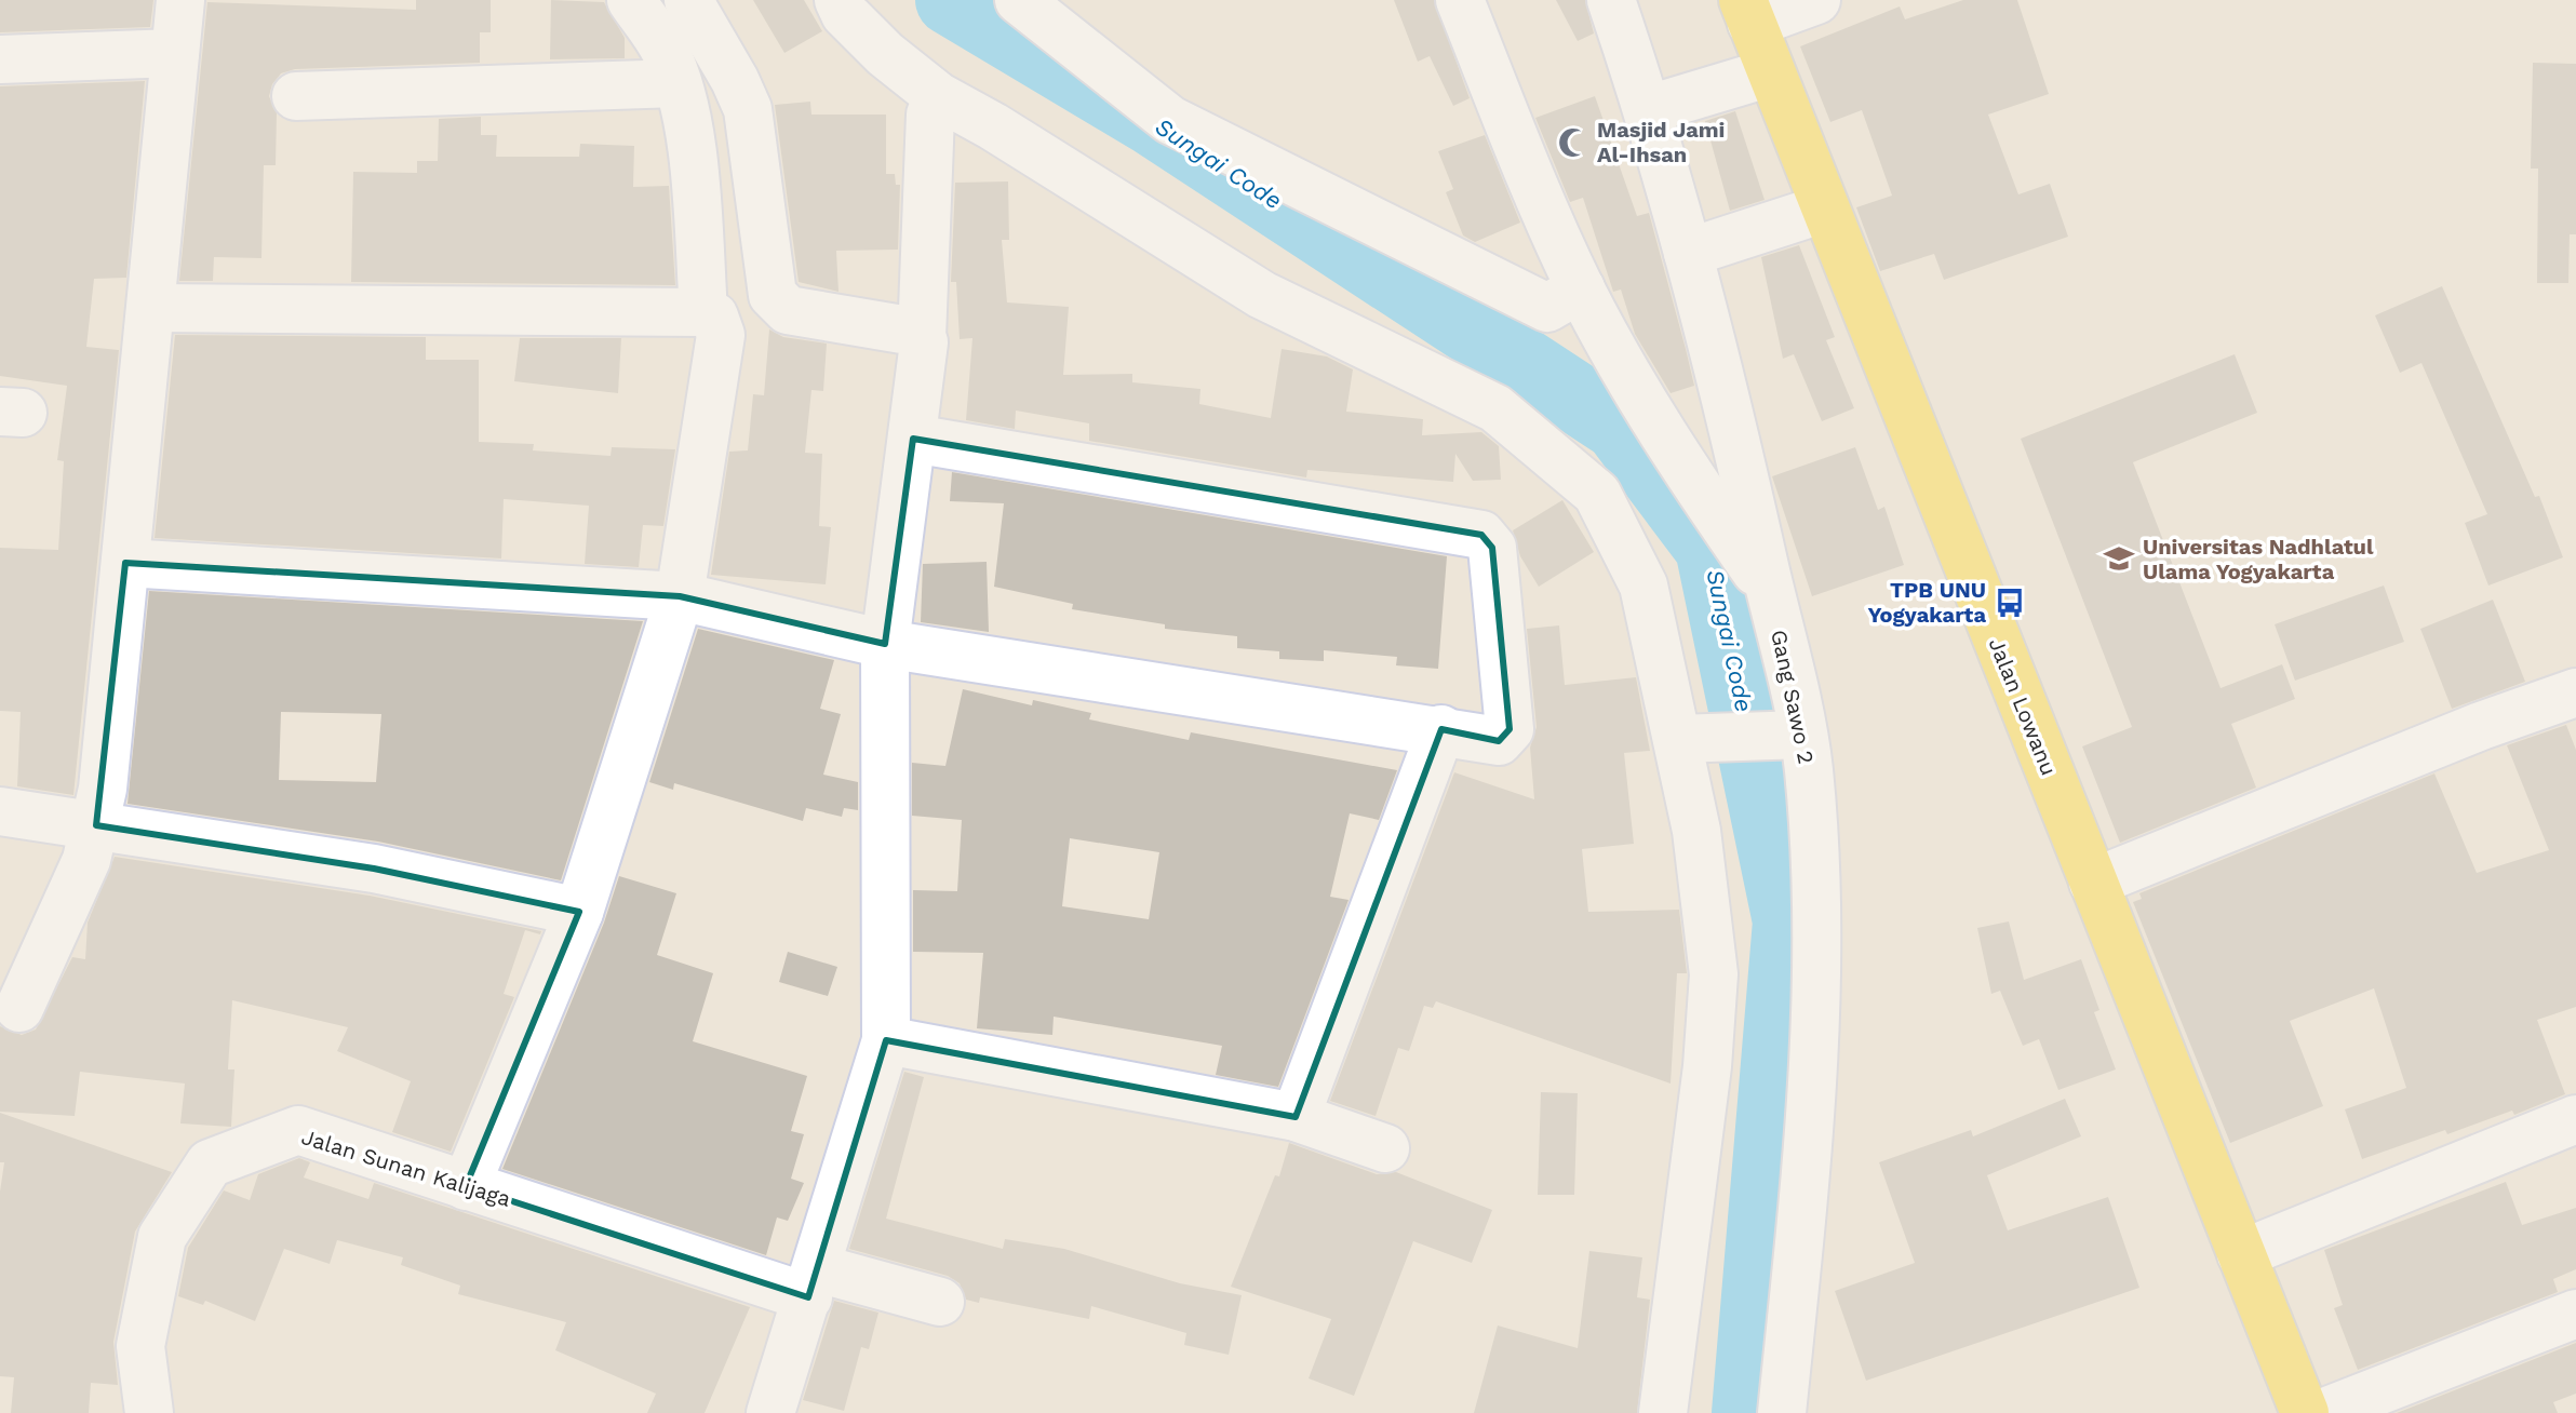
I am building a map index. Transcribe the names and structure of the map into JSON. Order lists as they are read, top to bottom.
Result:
{
  "streets": {
    "main road": ["Jalan Lowanu"],
    "street": ["Gang Sawo 2", "Jalan Sunan Kalijaga"]
  },
  "water": ["Sungai Code"],
  "places": {
    "mosque": ["Masjid Jami Al-Ihsan"],
    "school or university": ["Universitas Nadhlatul Ulama Yogyakarta"],
    "bus stop": ["TPB UNU Yogyakarta"]
  }
}
